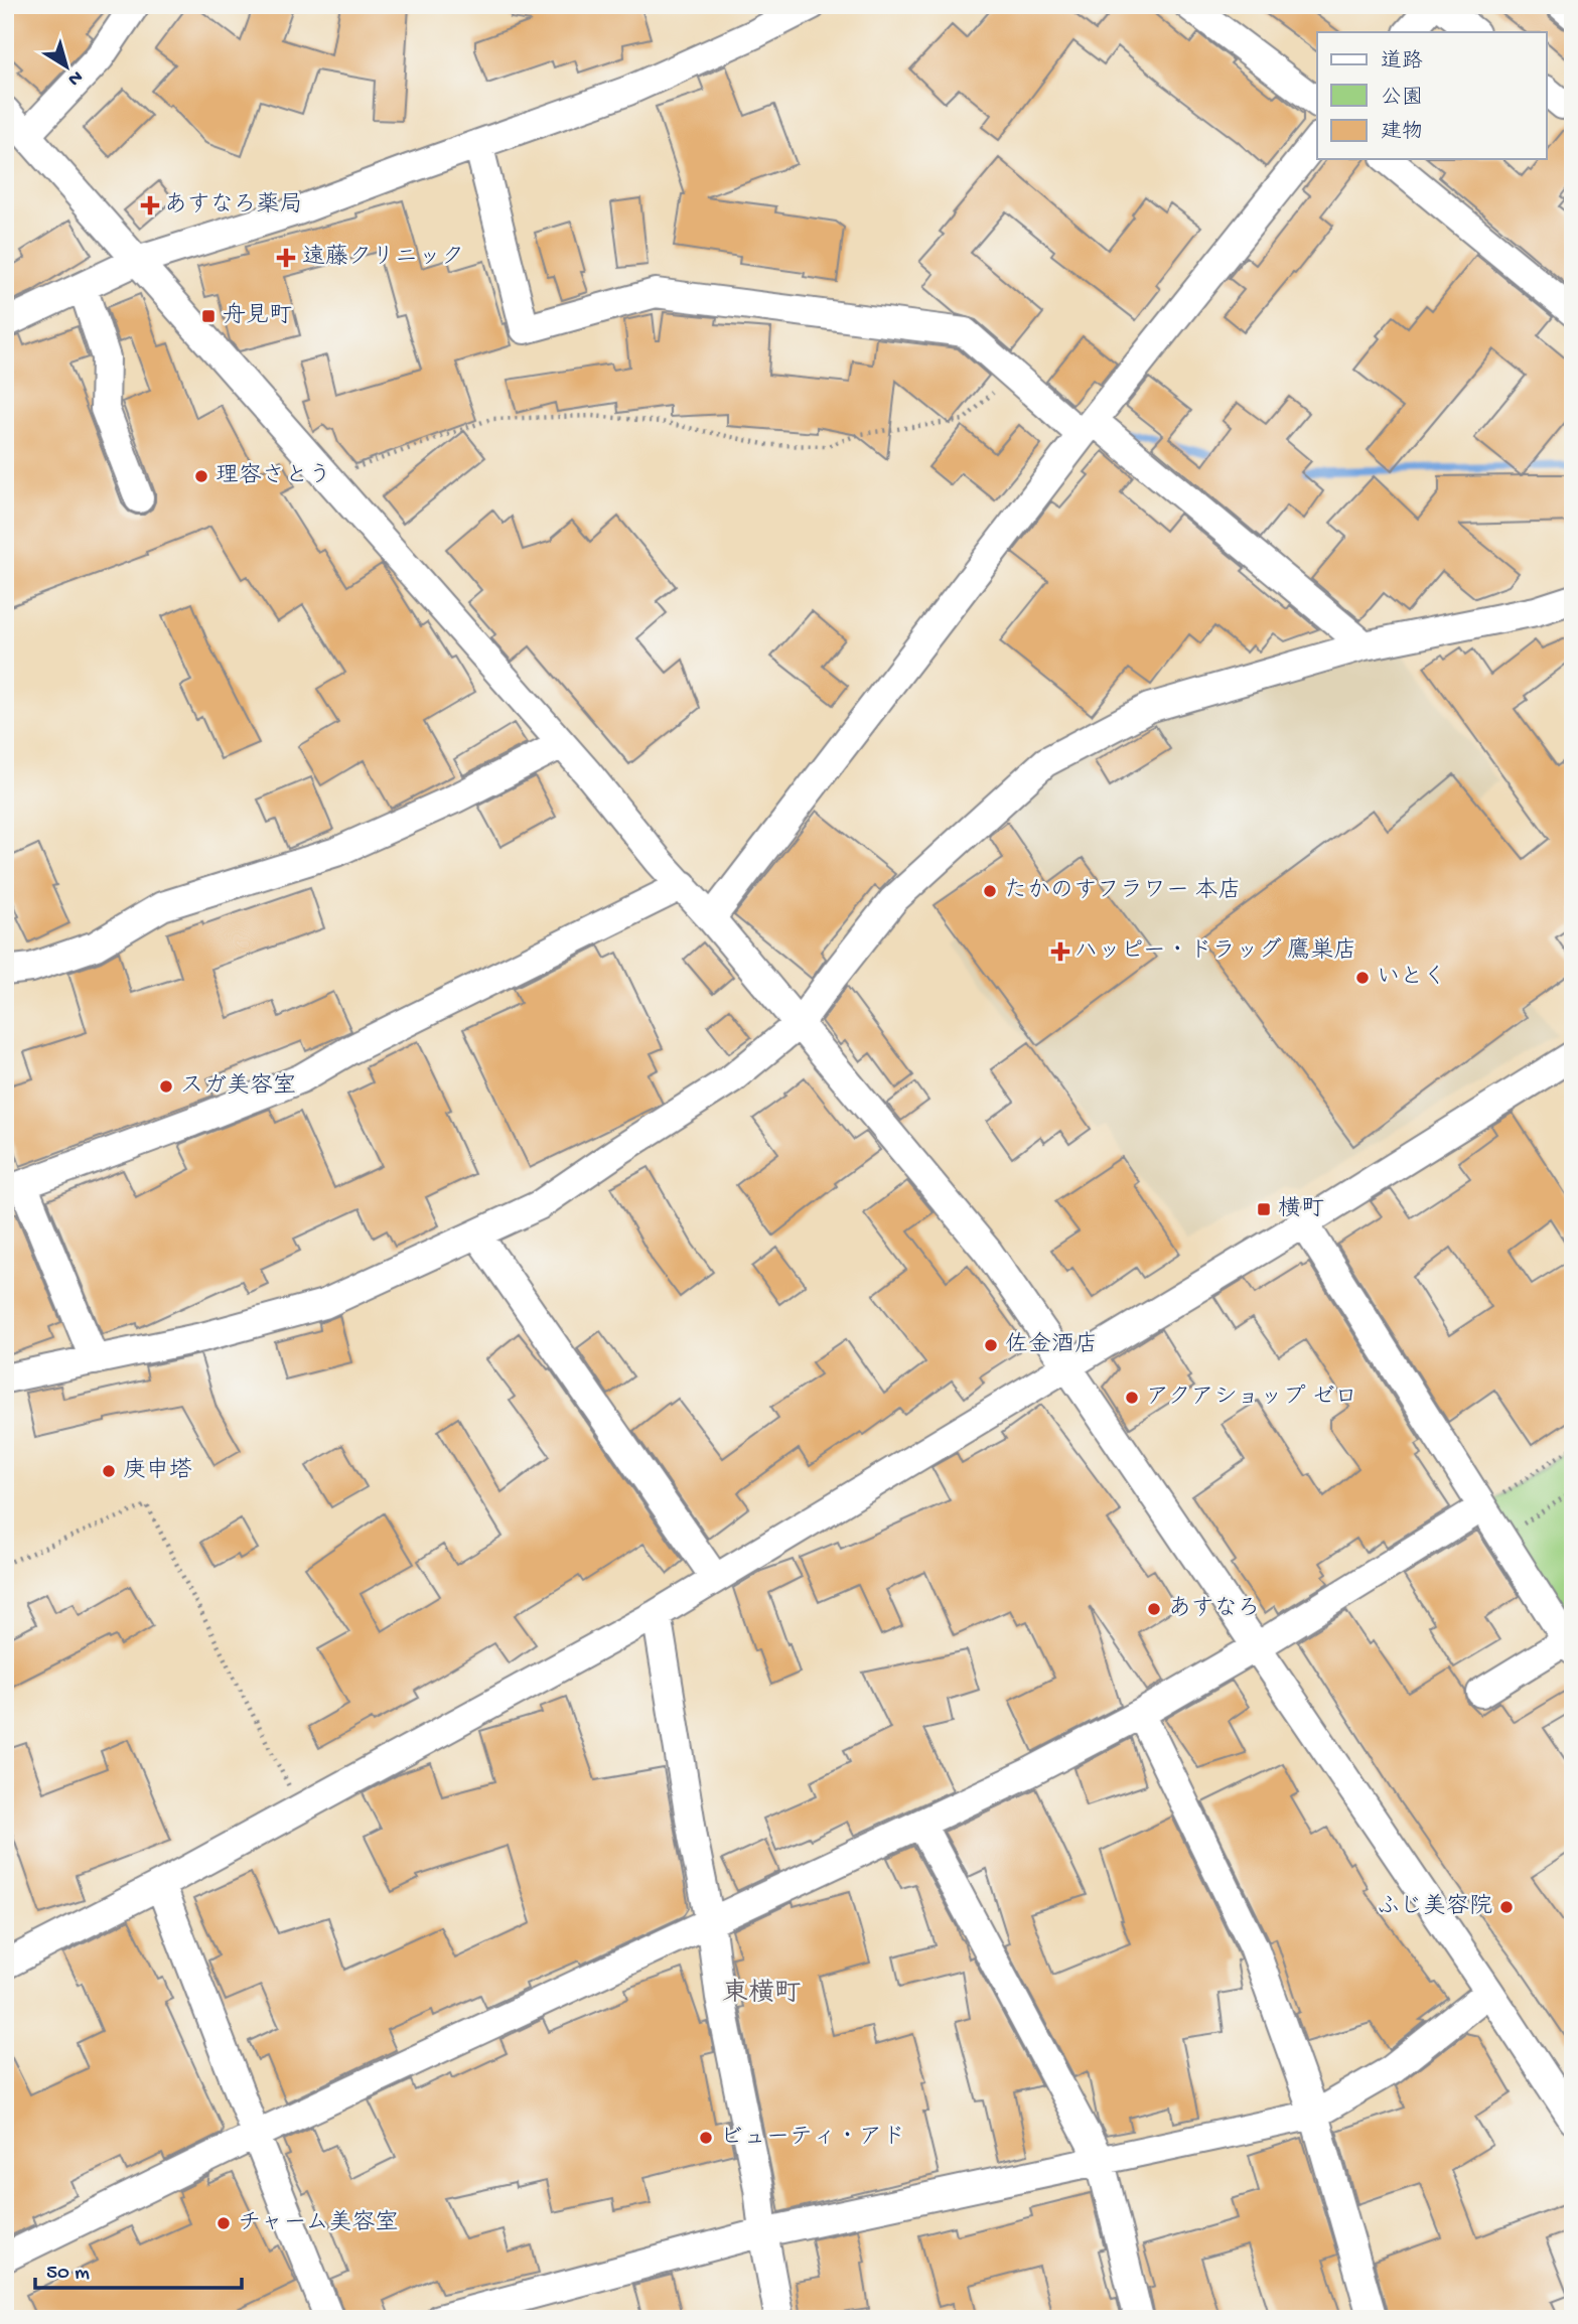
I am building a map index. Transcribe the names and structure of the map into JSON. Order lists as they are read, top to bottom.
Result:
{
  "districts": ["東横町"],
  "places": {
    "health": ["あすなろ薬局", "遠藤クリニック", "ハッピー・ドラッグ 鷹巣店"],
    "transit": ["舟見町", "横町"],
    "other": [
      "理容さとう",
      "たかのすフラワー 本店",
      "いとく",
      "スガ美容室",
      "佐金酒店",
      "アクアショップ ゼロ",
      "庚申塔",
      "あすなろ",
      "ふじ美容院",
      "ビューティ・アド",
      "チャーム美容室"
    ]
  },
  "legend": ["道路", "公園", "建物"],
  "scale_bar": "50 m",
  "north": "bottom right"
}
